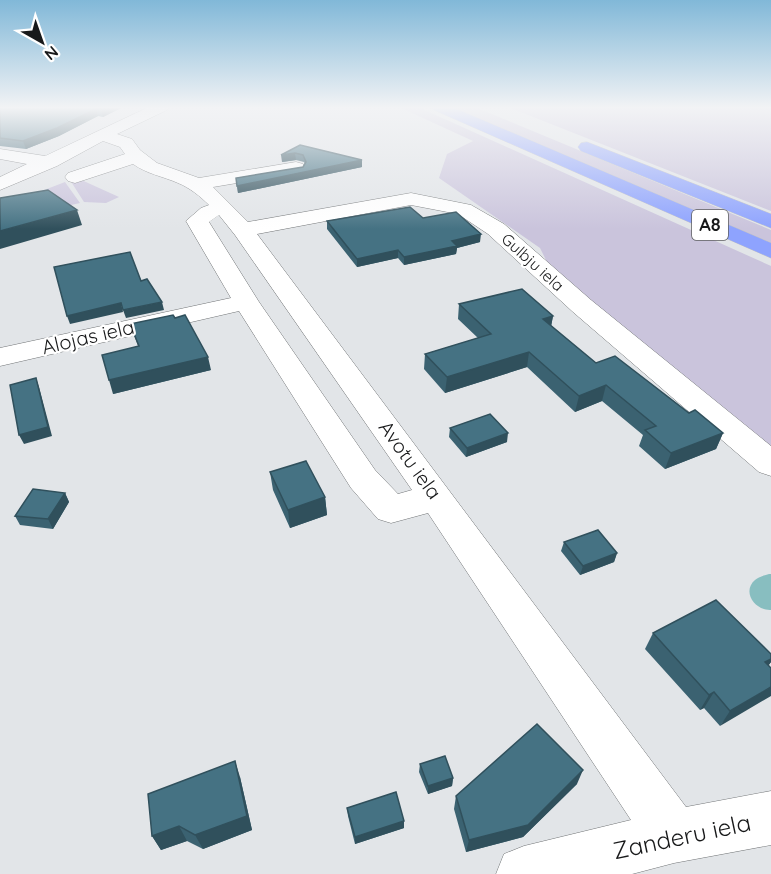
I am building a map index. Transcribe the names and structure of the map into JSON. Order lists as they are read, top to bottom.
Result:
{
  "streets": {
    "highway": ["A8"],
    "street": [
      "Gulbju iela",
      "Alojas iela",
      "Avotu iela",
      "Zanderu iela"
    ]
  },
  "crossings": [
    ["Gulbju iela", "Alojas iela"],
    ["Gulbju iela", "Avotu iela"],
    ["Avotu iela", "Zanderu iela"]
  ],
  "north": "bottom right"
}
